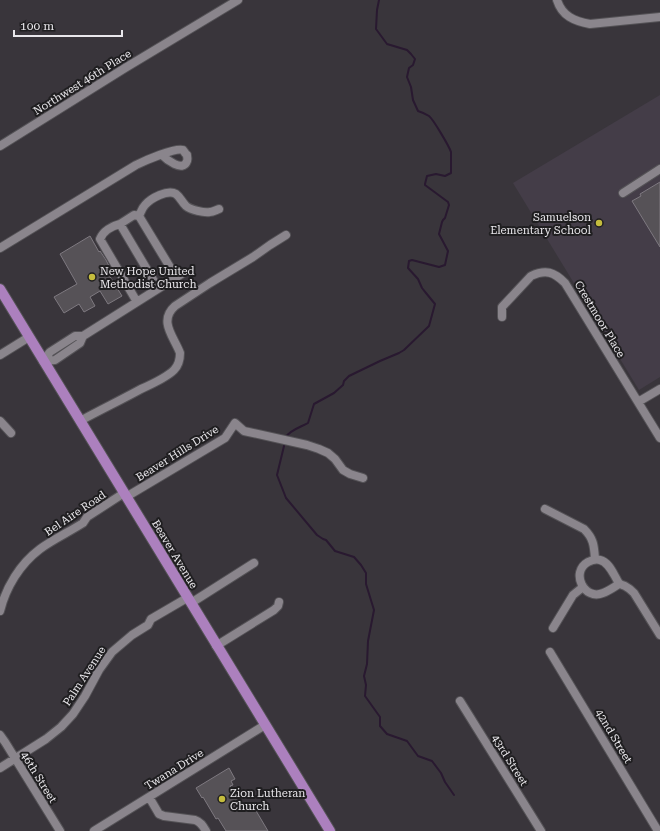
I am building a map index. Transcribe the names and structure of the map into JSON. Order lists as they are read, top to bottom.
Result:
{
  "streets": {
    "main road": ["Beaver Avenue"],
    "street": [
      "Northwest 46th Place",
      "Crestmoor Place",
      "Beaver Hills Drive",
      "Bel Aire Road",
      "Palm Avenue",
      "42nd Street",
      "43rd Street",
      "Twana Drive",
      "46th Street"
    ]
  },
  "crossings": [
    ["Beaver Hills Drive", "Bel Aire Road"],
    ["Beaver Hills Drive", "Beaver Avenue"],
    ["Bel Aire Road", "Beaver Avenue"],
    ["Beaver Avenue", "Palm Avenue"],
    ["Beaver Avenue", "Twana Drive"],
    ["Palm Avenue", "46th Street"]
  ],
  "places": ["Samuelson Elementary School", "New Hope United Methodist Church", "Zion Lutheran Church"],
  "scale_bar": "100 m"
}
